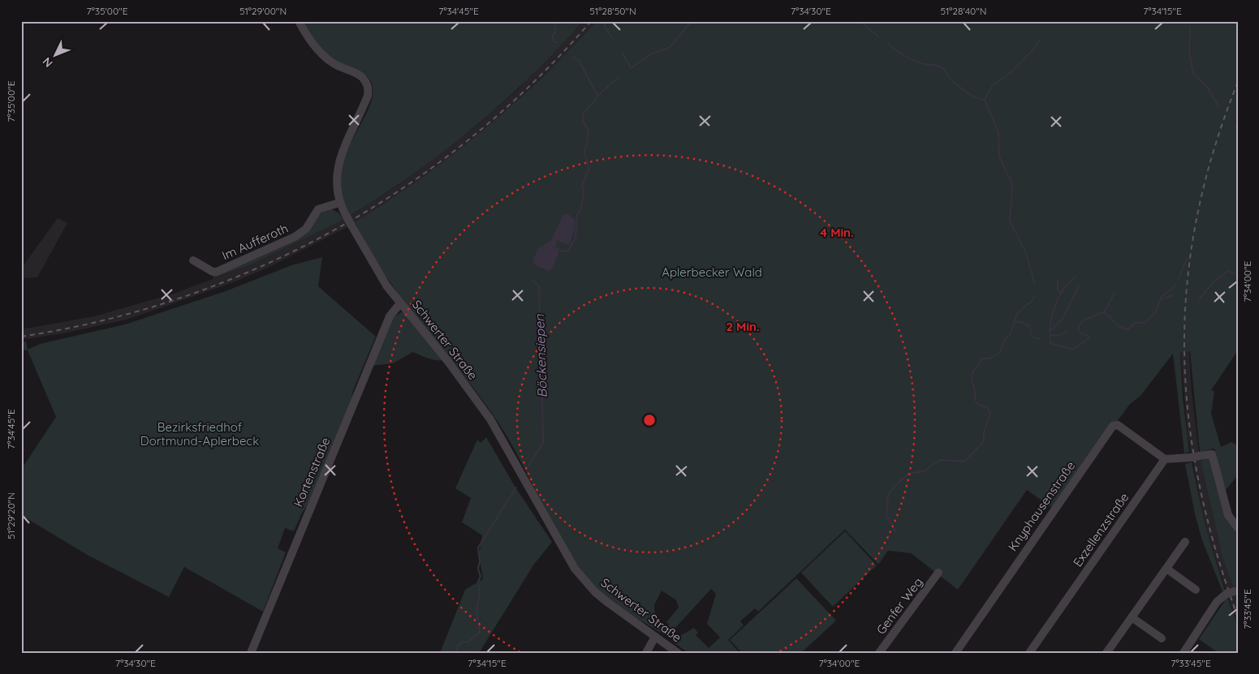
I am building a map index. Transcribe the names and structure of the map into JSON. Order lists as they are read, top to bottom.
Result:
{
  "streets": {
    "street": [
      "Im Aufferoth",
      "Schwerter Straße",
      "Kortenstraße",
      "Knyphausenstraße",
      "Exzellenzstraße",
      "Genfer Weg"
    ]
  },
  "crossings": [
    ["Im Aufferoth", "Schwerter Straße"],
    ["Schwerter Straße", "Kortenstraße"],
    ["Knyphausenstraße", "Exzellenzstraße"]
  ],
  "water": ["Böckensiepen"],
  "parks": ["Aplerbecker Wald", "Bezirksfriedhof Dortmund-Aplerbeck"],
  "north": "bottom left",
  "coordinates": [
    "7°35'00\"E",
    "51°29'00\"N",
    "7°34'45\"E",
    "51°28'50\"N",
    "7°34'30\"E",
    "51°28'40\"N",
    "7°34'15\"E",
    "7°34'00\"E",
    "51°29'20\"N",
    "7°33'45\"E"
  ],
  "rings": ["4 Min.", "2 Min."]
}
